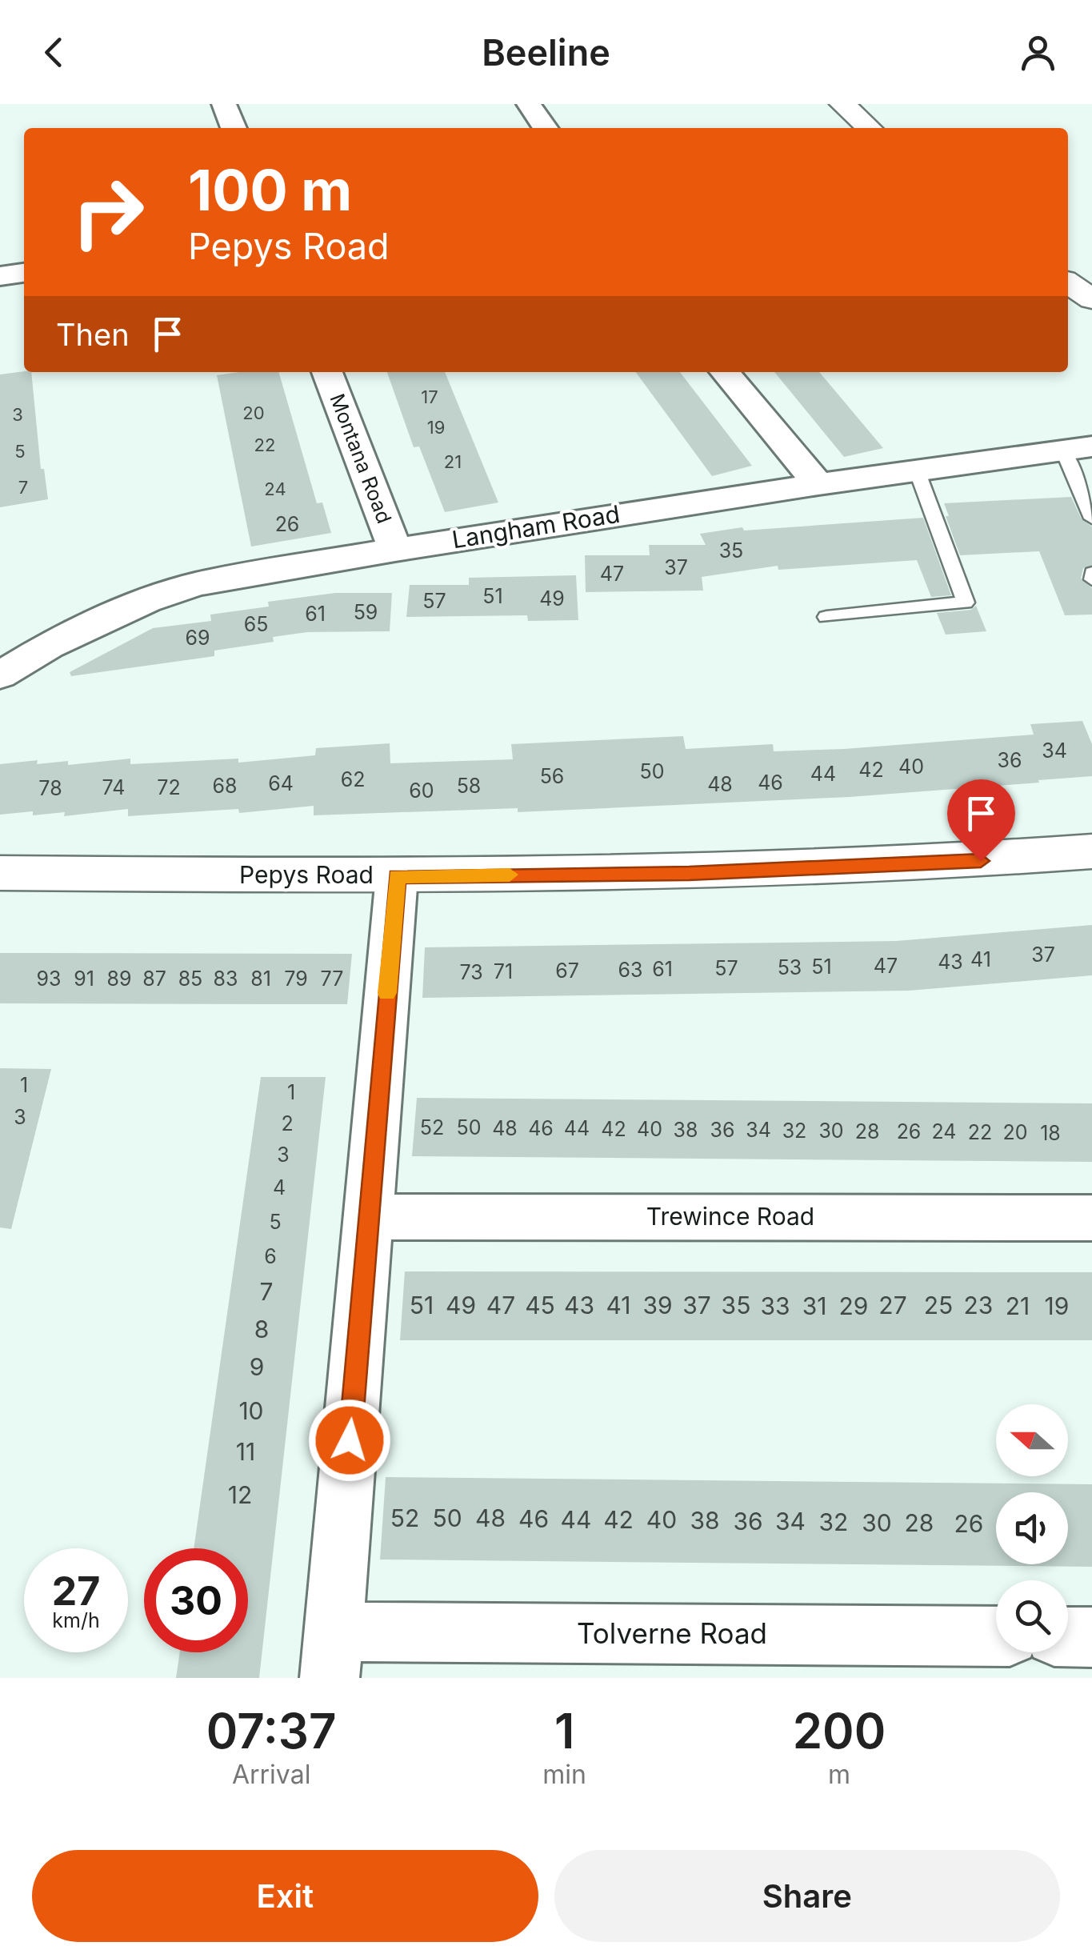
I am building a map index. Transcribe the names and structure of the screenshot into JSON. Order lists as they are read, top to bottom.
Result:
{
  "streets": {
    "street": [
      "Montana Road",
      "Langham Road",
      "Pepys Road",
      "Trewince Road",
      "Tolverne Road"
    ]
  },
  "crossings": [
    ["Montana Road", "Langham Road"]
  ],
  "house_numbers": [
    "17",
    "20",
    "3",
    "19",
    "22",
    "5",
    "21",
    "7",
    "24",
    "26",
    "35",
    "37",
    "47",
    "51",
    "49",
    "57",
    "59",
    "61",
    "65",
    "69",
    "34",
    "36",
    "40",
    "42",
    "50",
    "44",
    "56",
    "62",
    "46",
    "64",
    "48",
    "68",
    "58",
    "74",
    "72",
    "78",
    "60",
    "37",
    "41",
    "43",
    "47",
    "51",
    "53",
    "57",
    "61",
    "63",
    "67",
    "71",
    "73",
    "93",
    "91",
    "89",
    "87",
    "85",
    "83",
    "81",
    "79",
    "77",
    "1",
    "1",
    "3",
    "2",
    "52",
    "50",
    "48",
    "46",
    "44",
    "42",
    "40",
    "38",
    "36",
    "34",
    "32",
    "30",
    "28",
    "26",
    "24",
    "22",
    "20",
    "18",
    "3",
    "4",
    "5",
    "6",
    "7",
    "51",
    "49",
    "47",
    "45",
    "43",
    "41",
    "39",
    "37",
    "35",
    "27",
    "25",
    "23",
    "33",
    "31",
    "29",
    "21",
    "19",
    "8",
    "9",
    "10",
    "11",
    "12",
    "52",
    "50",
    "48",
    "46",
    "44",
    "42",
    "40",
    "38",
    "36",
    "34",
    "32",
    "30",
    "28",
    "26"
  ],
  "north": "left",
  "page": {
    "header": "Beeline",
    "turn": ["100 m", "Pepys Road"],
    "then": "Then",
    "speed": "27 km/h",
    "limit": "30",
    "eta": [
      "07:37",
      "Arrival",
      "1",
      "min",
      "200",
      "m"
    ],
    "buttons": ["Exit", "Share"]
  }
}
